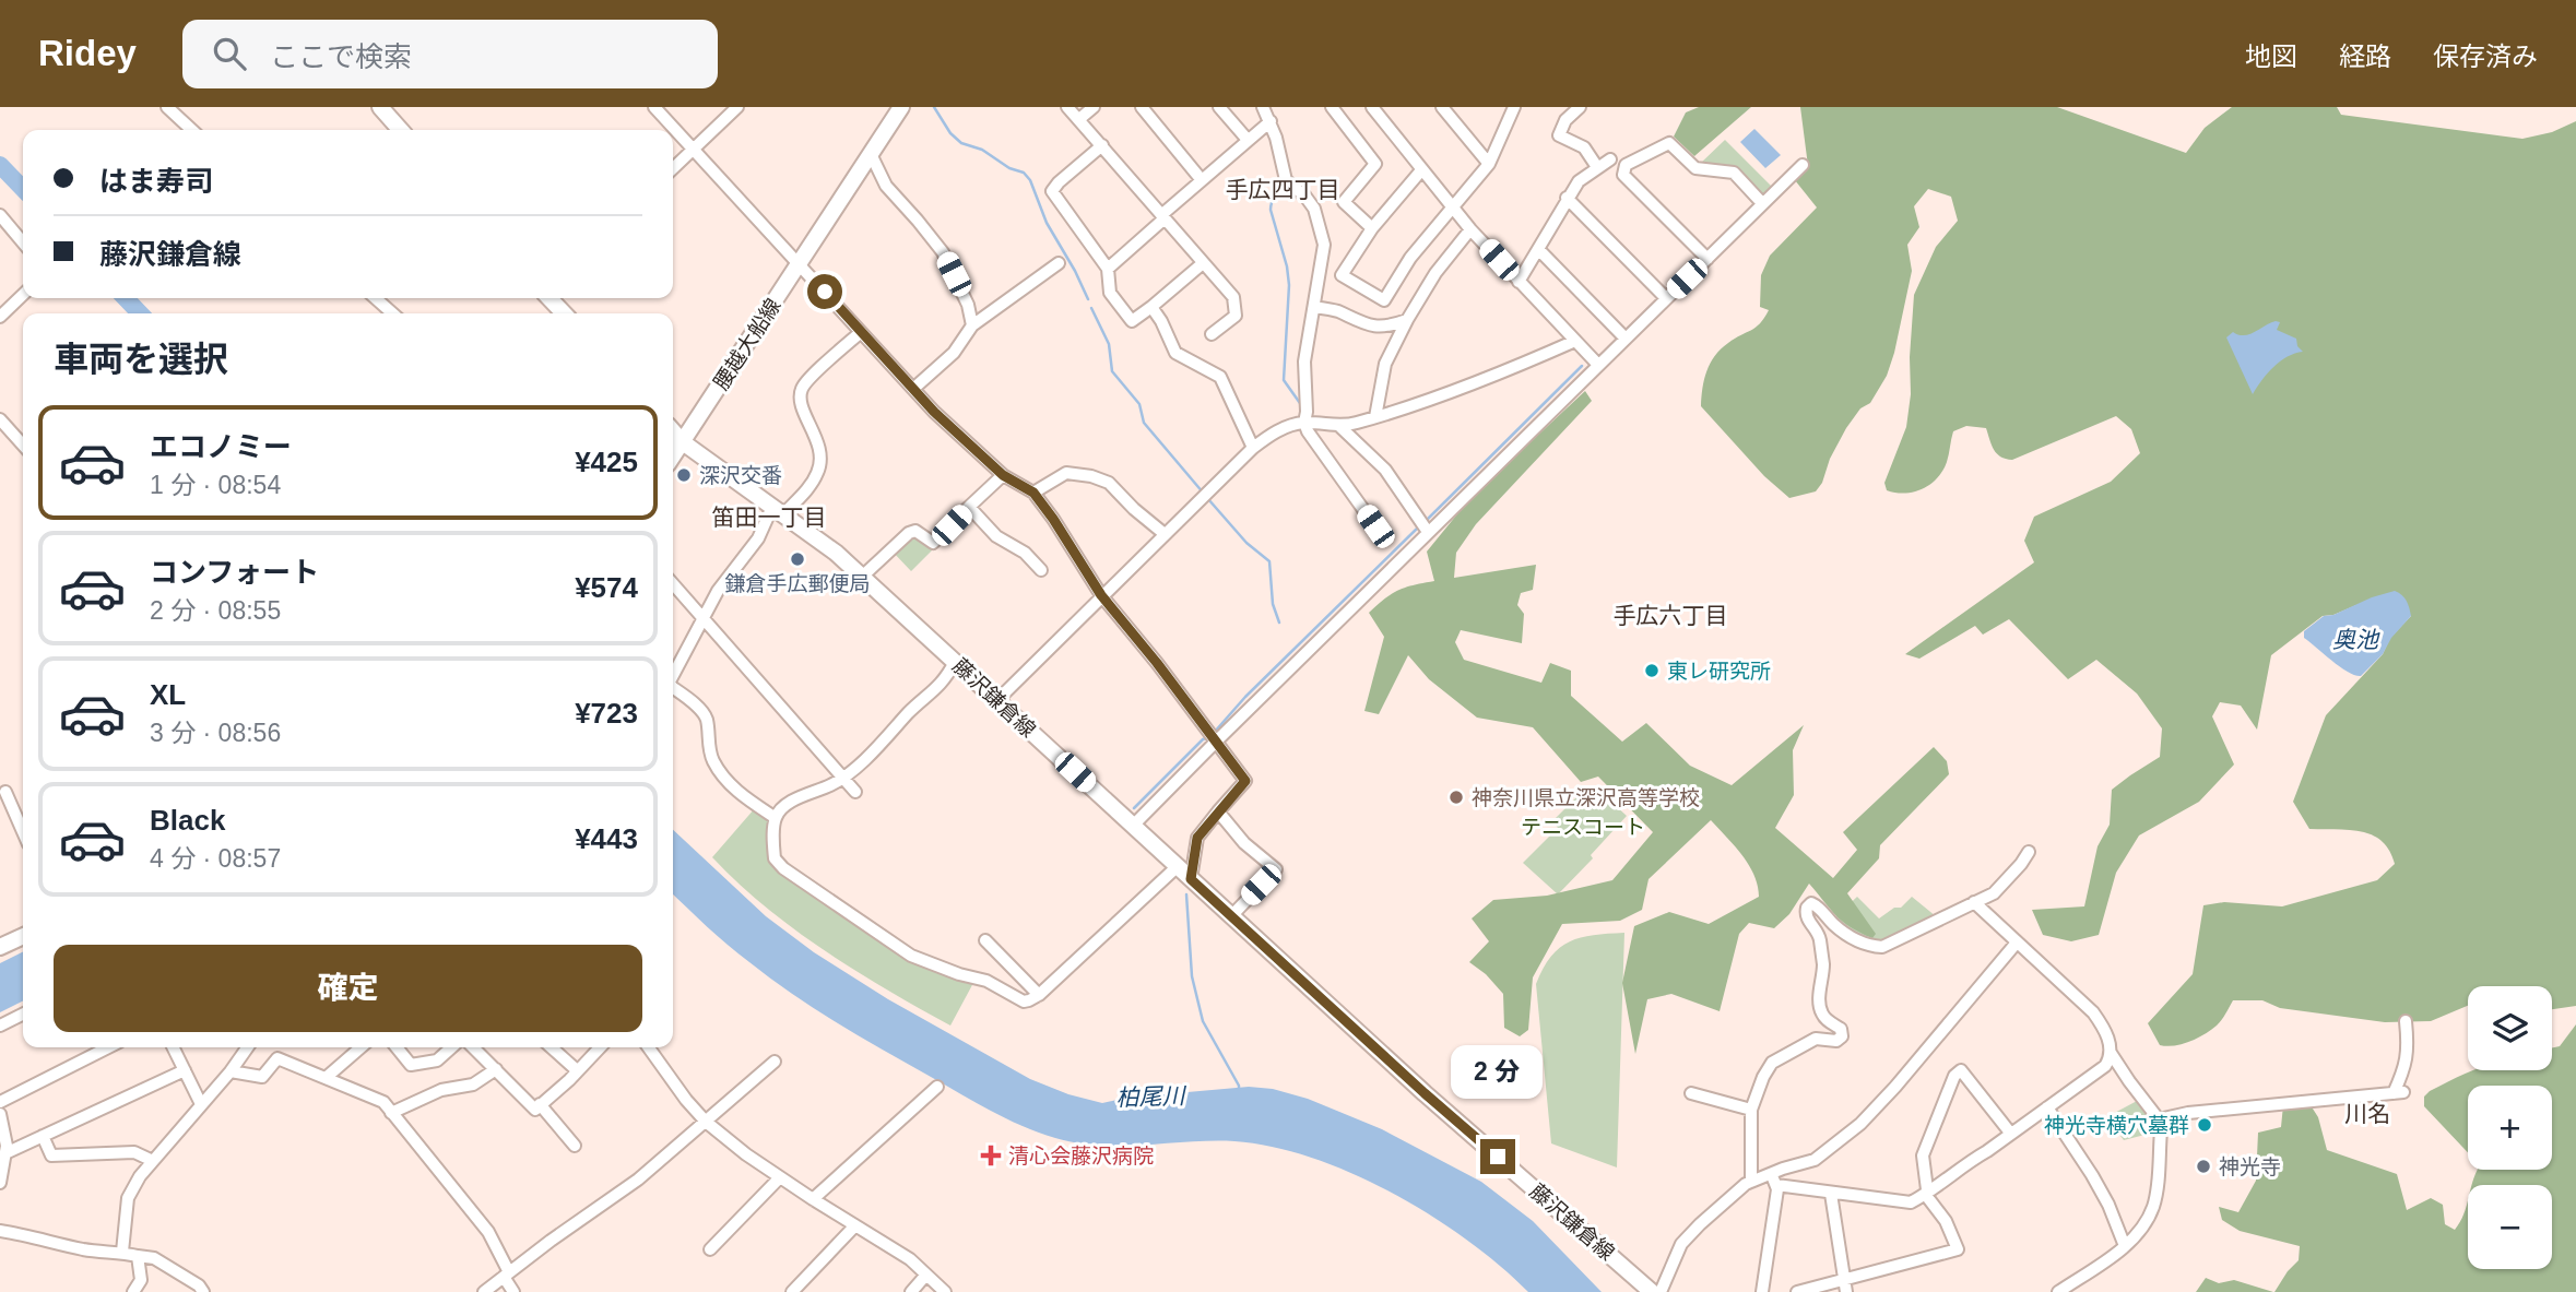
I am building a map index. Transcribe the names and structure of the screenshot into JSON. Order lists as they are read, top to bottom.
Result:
{
  "streets": {
    "main road": ["腰越大船線", "藤沢鎌倉線"]
  },
  "crossings": [
    ["腰越大船線", "藤沢鎌倉線"]
  ],
  "districts": [
    "手広四丁目",
    "笛田一丁目",
    "手広六丁目",
    "川名"
  ],
  "water": ["奥池", "柏尾川"],
  "parks": ["テニスコート"],
  "places": {
    "other": [
      "深沢交番",
      "鎌倉手広郵便局",
      "東レ研究所",
      "神奈川県立深沢高等学校",
      "神光寺横穴墓群",
      "神光寺"
    ],
    "health": ["清心会藤沢病院"]
  },
  "page": {
    "header": "Ridey",
    "search": "ここで検索",
    "nav": ["地図", "経路", "保存済み"],
    "banner": ["はま寿司", "藤沢鎌倉線"],
    "heading": "車両を選択",
    "list": [
      {
        "name": "エコノミー",
        "note": "1 分 · 08:54",
        "value": "¥425"
      },
      {
        "name": "コンフォート",
        "note": "2 分 · 08:55",
        "value": "¥574"
      },
      {
        "name": "XL",
        "note": "3 分 · 08:56",
        "value": "¥723"
      },
      {
        "name": "Black",
        "note": "4 分 · 08:57",
        "value": "¥443"
      }
    ],
    "buttons": "確定",
    "map_buttons": ["+", "−"],
    "bubble": "2 分"
  }
}
